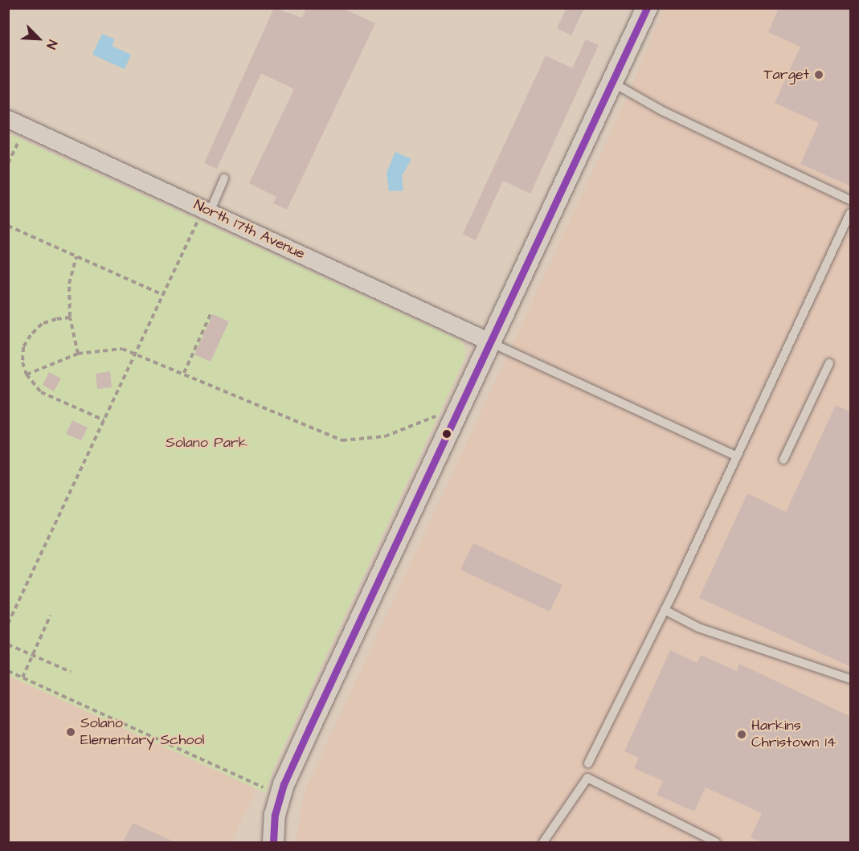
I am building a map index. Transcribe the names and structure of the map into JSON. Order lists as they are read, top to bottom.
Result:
{
  "streets": {
    "street": ["North 17th Avenue"]
  },
  "parks": ["Solano Park"],
  "places": ["Target", "Solano Elementary School", "Harkins Christown 14"],
  "north": "bottom right"
}
